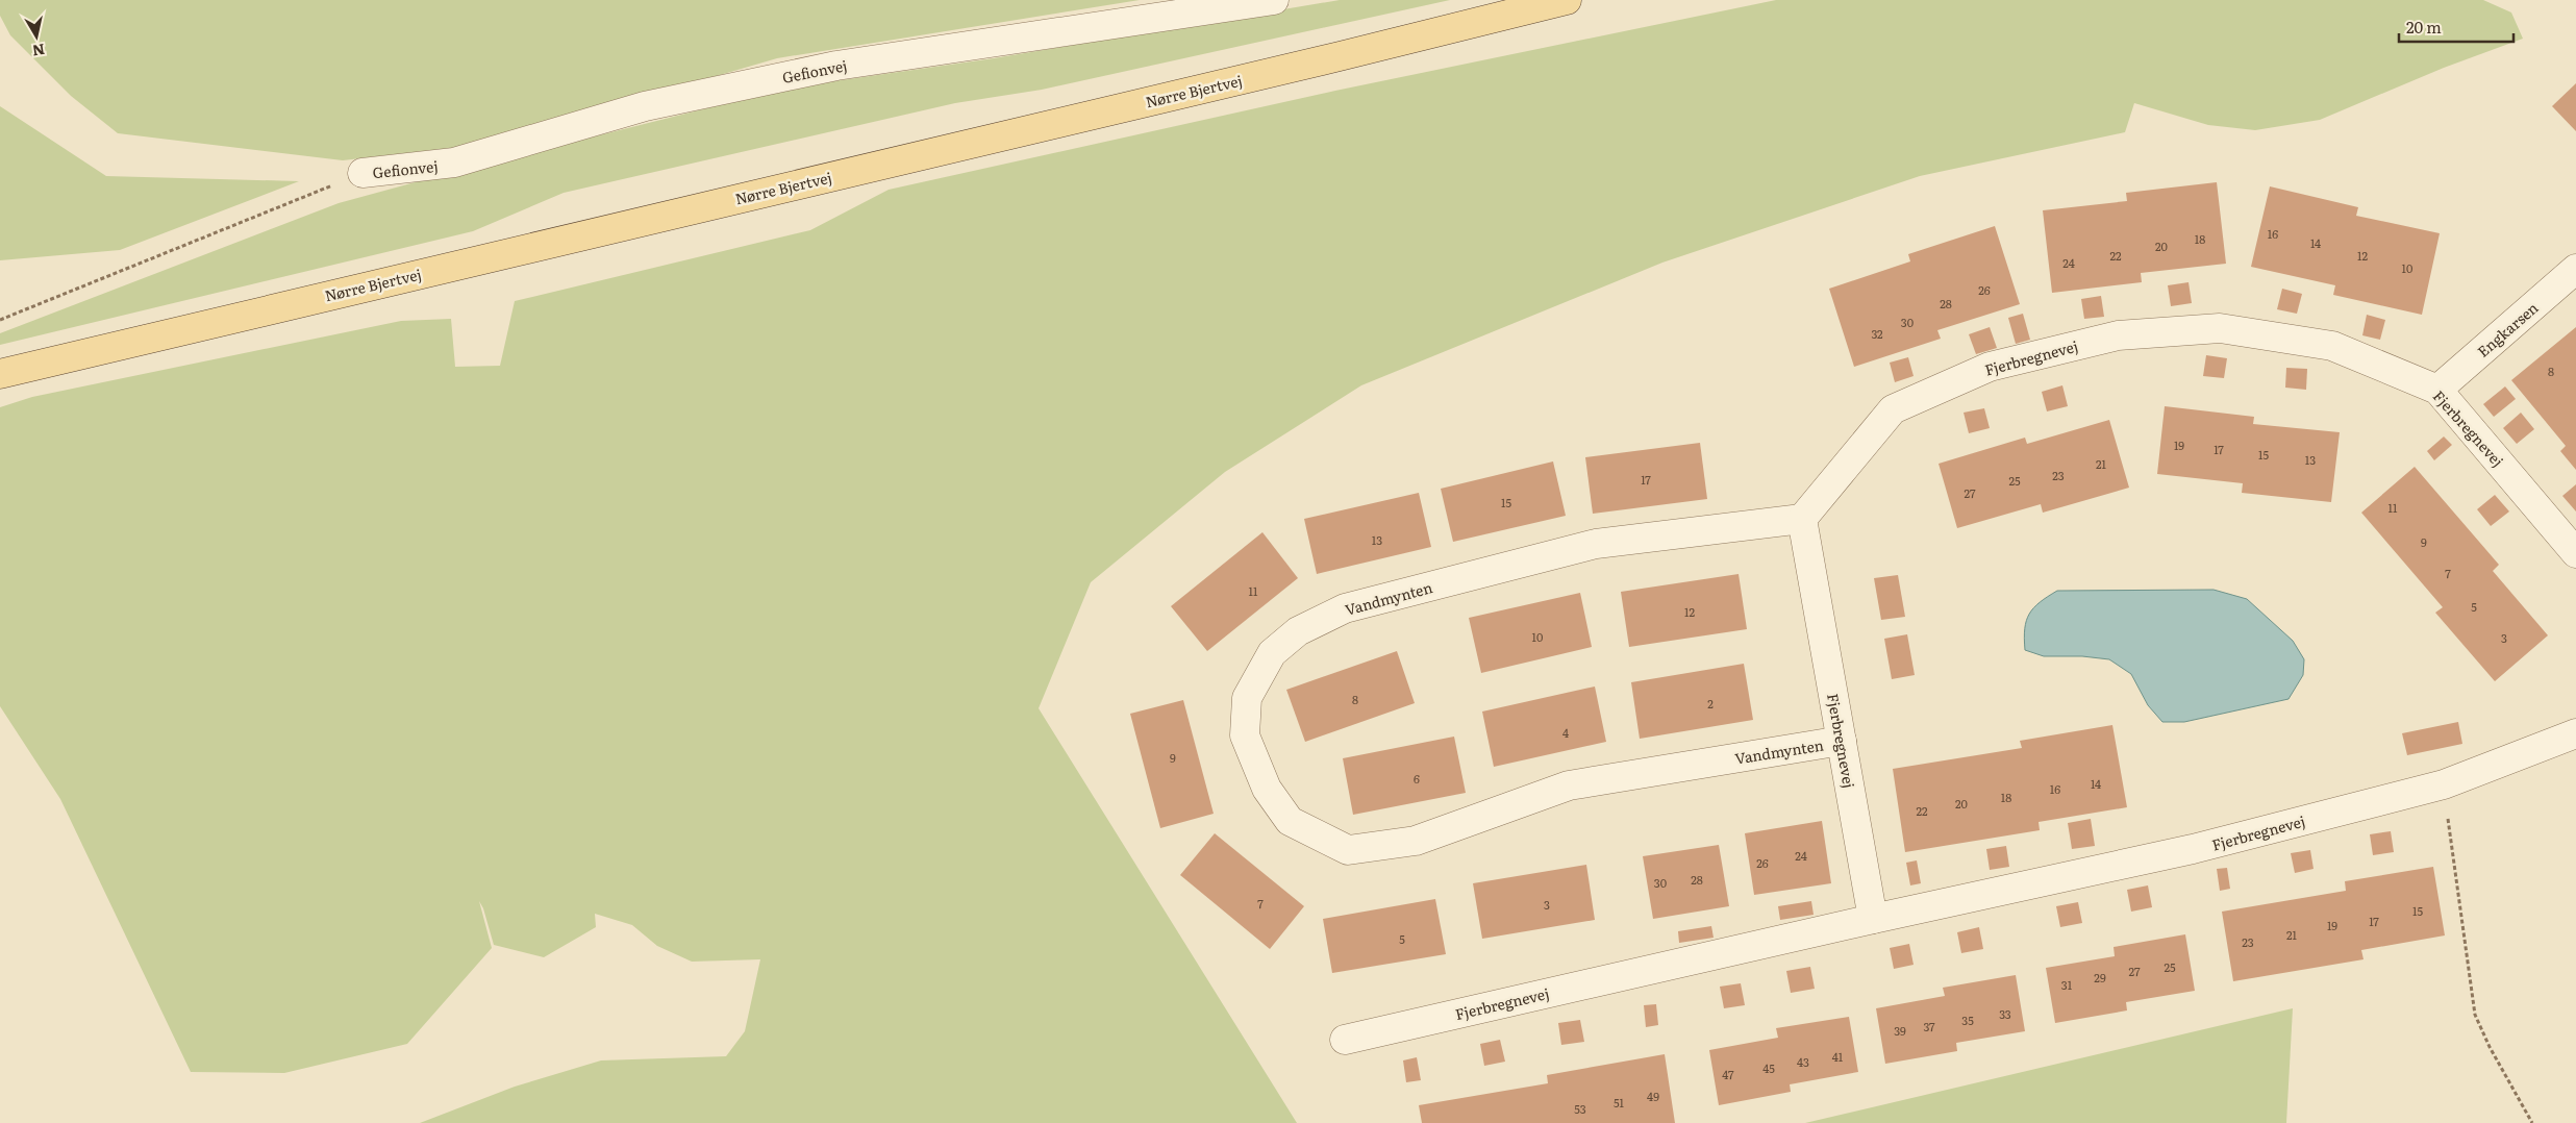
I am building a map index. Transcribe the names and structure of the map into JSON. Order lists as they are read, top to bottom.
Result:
{
  "streets": {
    "main road": ["Nørre Bjertvej"],
    "street": [
      "Gefionvej",
      "Engkarsen",
      "Fjerbregnevej",
      "Vandmynten"
    ]
  },
  "crossings": [
    ["Engkarsen", "Fjerbregnevej"],
    ["Fjerbregnevej", "Vandmynten"]
  ],
  "house_numbers": [
    "16",
    "18",
    "14",
    "20",
    "22",
    "12",
    "24",
    "10",
    "26",
    "28",
    "30",
    "32",
    "8",
    "19",
    "17",
    "15",
    "13",
    "21",
    "23",
    "17",
    "25",
    "27",
    "15",
    "11",
    "13",
    "9",
    "7",
    "11",
    "5",
    "12",
    "10",
    "3",
    "8",
    "2",
    "4",
    "9",
    "6",
    "14",
    "16",
    "18",
    "20",
    "22",
    "24",
    "26",
    "28",
    "30",
    "7",
    "3",
    "15",
    "17",
    "19",
    "21",
    "5",
    "23",
    "25",
    "27",
    "29",
    "31",
    "33",
    "35",
    "37",
    "39",
    "41",
    "43",
    "45",
    "47",
    "49",
    "51",
    "53"
  ],
  "scale_bar": "20 m",
  "north": "bottom"
}
